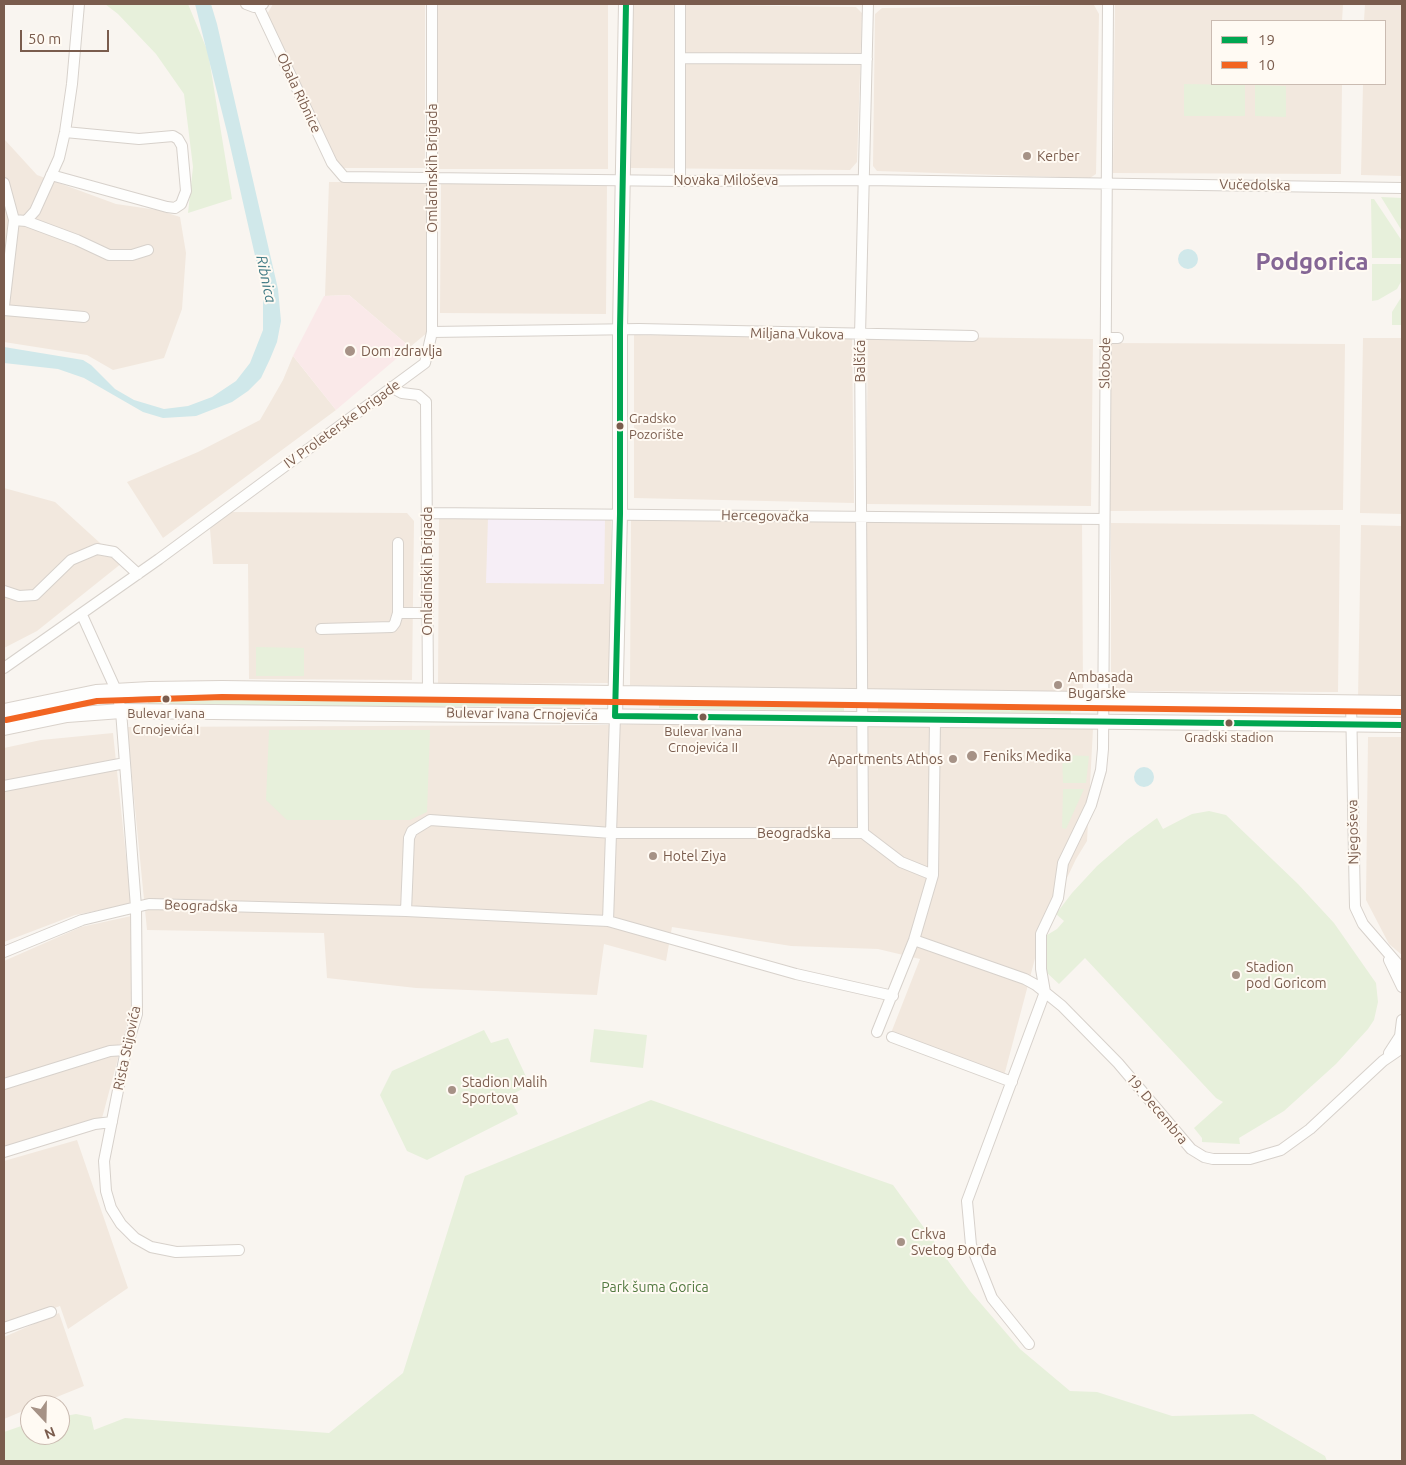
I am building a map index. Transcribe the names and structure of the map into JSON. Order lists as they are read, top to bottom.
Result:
{
  "streets": {
    "main road": ["Bulevar Ivana Crnojevića"],
    "street": [
      "Obala Ribnice",
      "Omladinskih Brigada",
      "Novaka Miloševa",
      "Vučedolska",
      "Miljana Vukova",
      "Balšića",
      "Slobode",
      "IV Proleterske brigade",
      "Hercegovačka",
      "Njegoševa",
      "Beogradska",
      "Rista Stijovića",
      "19. Decembra"
    ]
  },
  "crossings": [
    ["Obala Ribnice", "Novaka Miloševa"],
    ["Omladinskih Brigada", "Novaka Miloševa"],
    ["Omladinskih Brigada", "IV Proleterske brigade"],
    ["Omladinskih Brigada", "Hercegovačka"],
    ["Omladinskih Brigada", "Bulevar Ivana Crnojevića"],
    ["Novaka Miloševa", "Vučedolska"],
    ["Novaka Miloševa", "Balšića"],
    ["Novaka Miloševa", "Slobode"],
    ["Vučedolska", "Slobode"],
    ["Miljana Vukova", "Balšića"],
    ["Balšića", "Hercegovačka"],
    ["Balšića", "Bulevar Ivana Crnojevića"],
    ["Slobode", "Hercegovačka"],
    ["Slobode", "Bulevar Ivana Crnojevića"],
    ["Bulevar Ivana Crnojevića", "Njegoševa"],
    ["Bulevar Ivana Crnojevića", "Rista Stijovića"],
    ["Beogradska", "Rista Stijovića"]
  ],
  "districts": ["Podgorica"],
  "water": ["Ribnica"],
  "parks": ["Park šuma Gorica"],
  "places": [
    "Kerber",
    "Dom zdravlja",
    "Gradsko Pozorište",
    "Ambasada Bugarske",
    "Bulevar Ivana Crnojevića I",
    "Bulevar Ivana Crnojevića II",
    "Gradski stadion",
    "Feniks Medika",
    "Apartments Athos",
    "Hotel Ziya",
    "Stadion pod Goricom",
    "Stadion Malih Sportova",
    "Crkva Svetog Đorđa"
  ],
  "lines": ["transit line 19", "transit line 10"],
  "legend": ["19", "10"],
  "scale_bar": "50 m",
  "north": "bottom"
}
